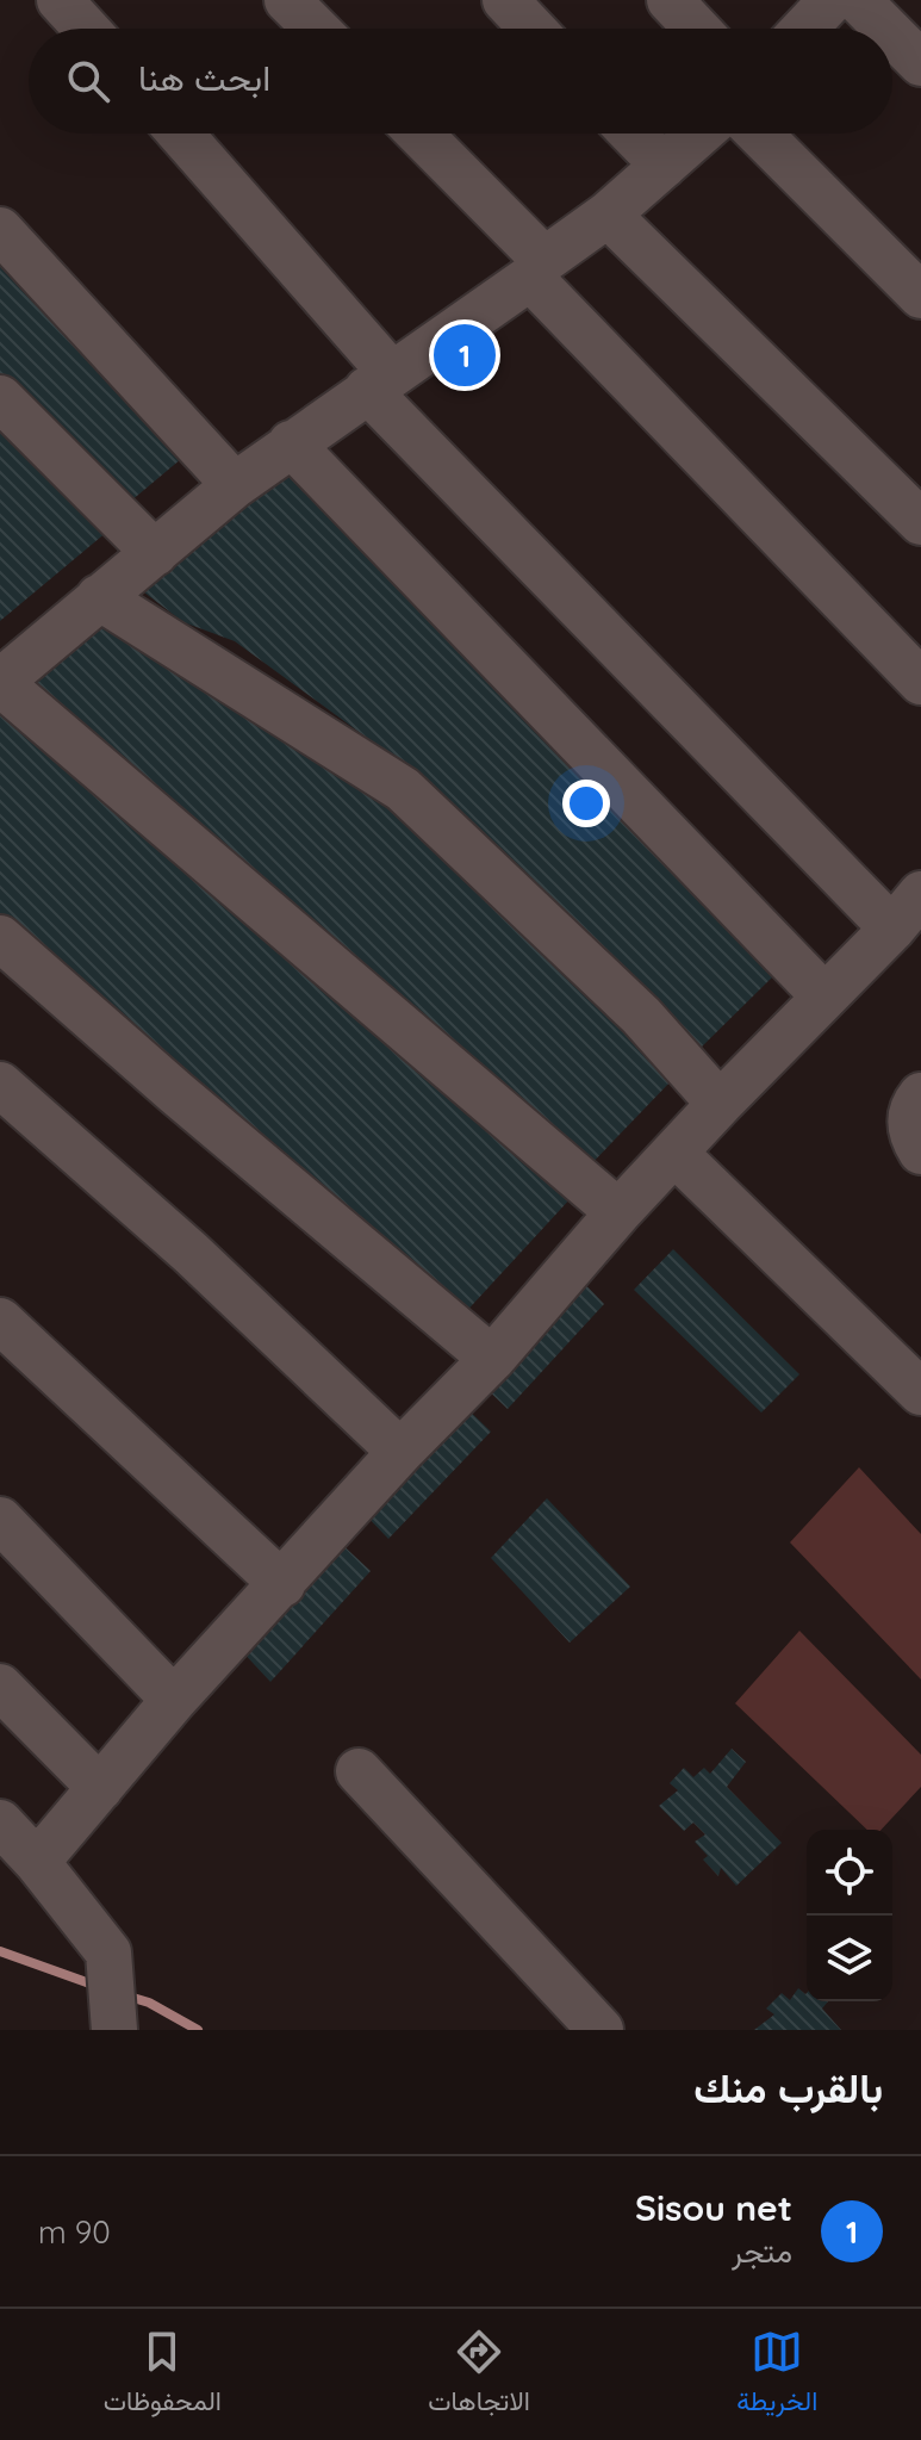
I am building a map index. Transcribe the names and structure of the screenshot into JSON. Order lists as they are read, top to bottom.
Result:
{
  "page": {
    "search": "ابحث هنا",
    "pins": "1",
    "heading": "بالقرب منك",
    "list": [
      {
        "mark": "1",
        "name": "Sisou net",
        "note": "متجر",
        "value": "90 m"
      }
    ],
    "nav": ["الخريطة", "الاتجاهات", "المحفوظات"]
  }
}
